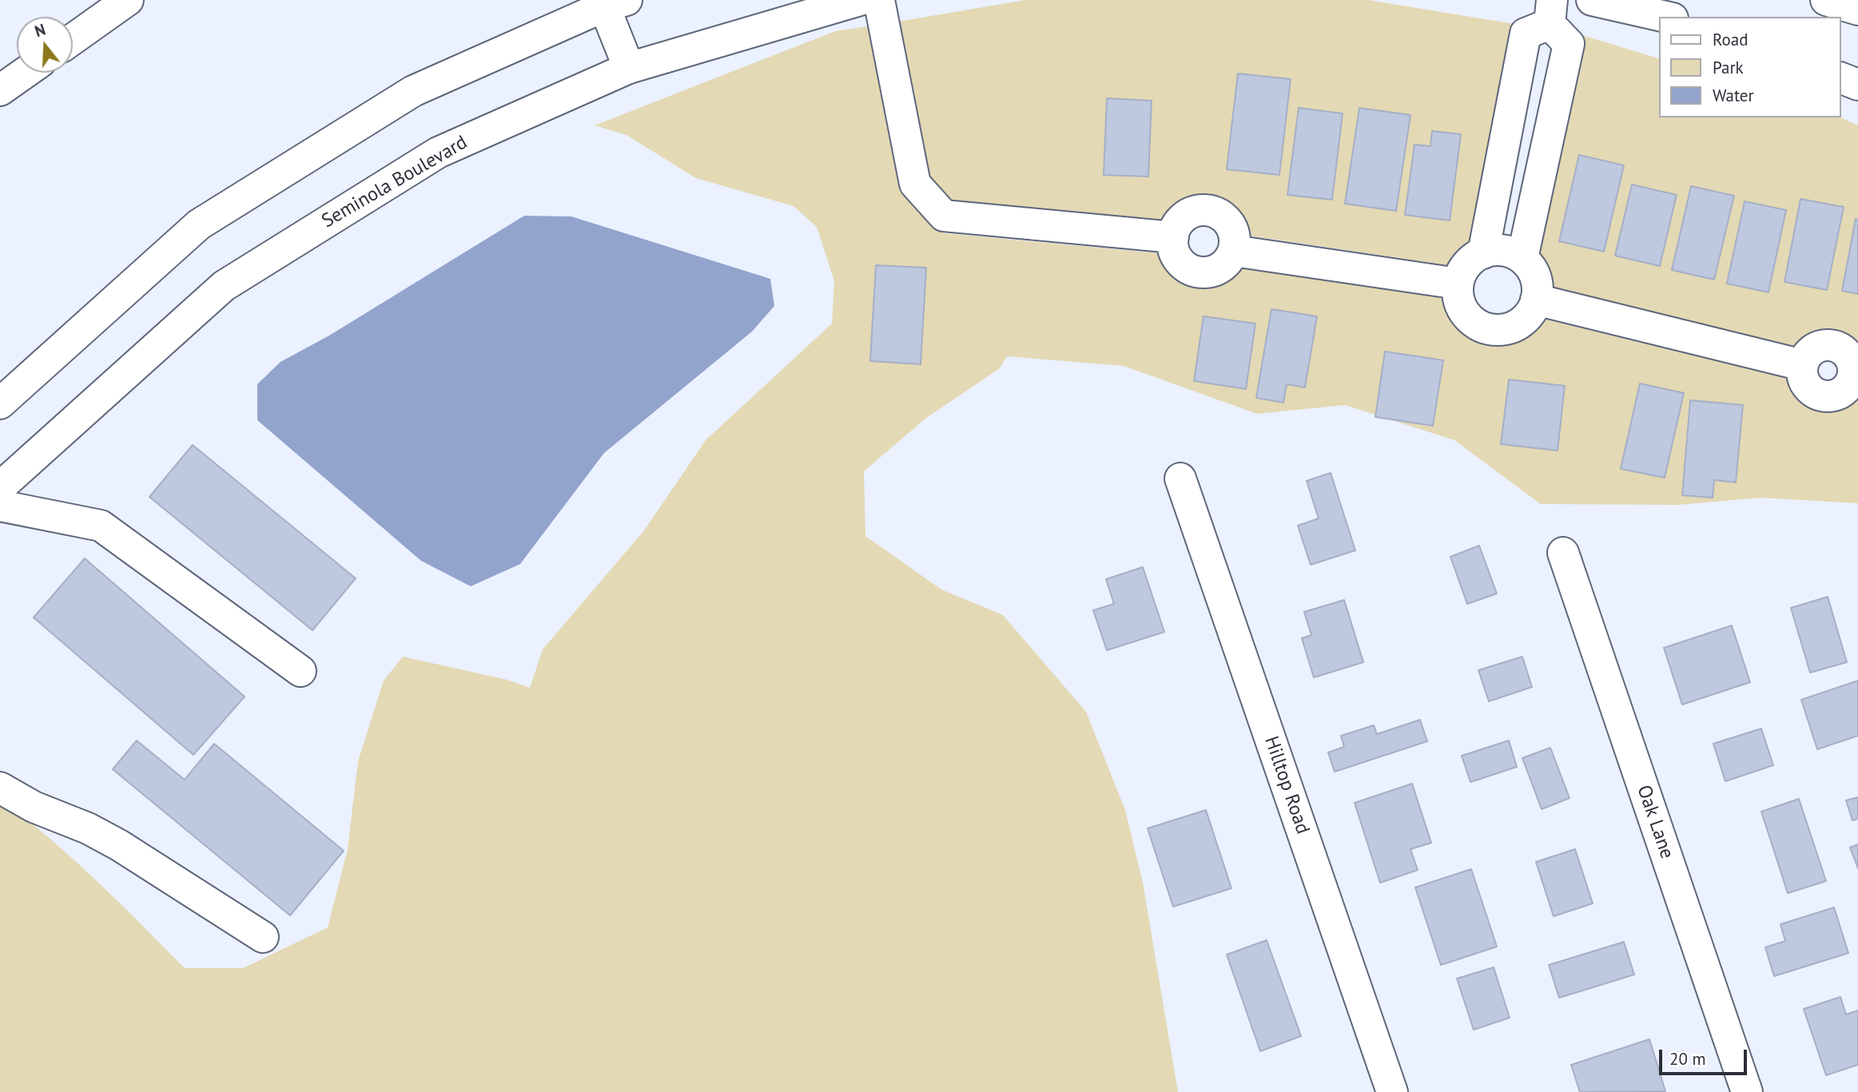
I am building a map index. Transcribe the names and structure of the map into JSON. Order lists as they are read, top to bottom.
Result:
{
  "streets": {
    "street": ["Seminola Boulevard", "Hilltop Road", "Oak Lane"]
  },
  "legend": ["Road", "Park", "Water"],
  "scale_bar": "20 m",
  "north": "top"
}
